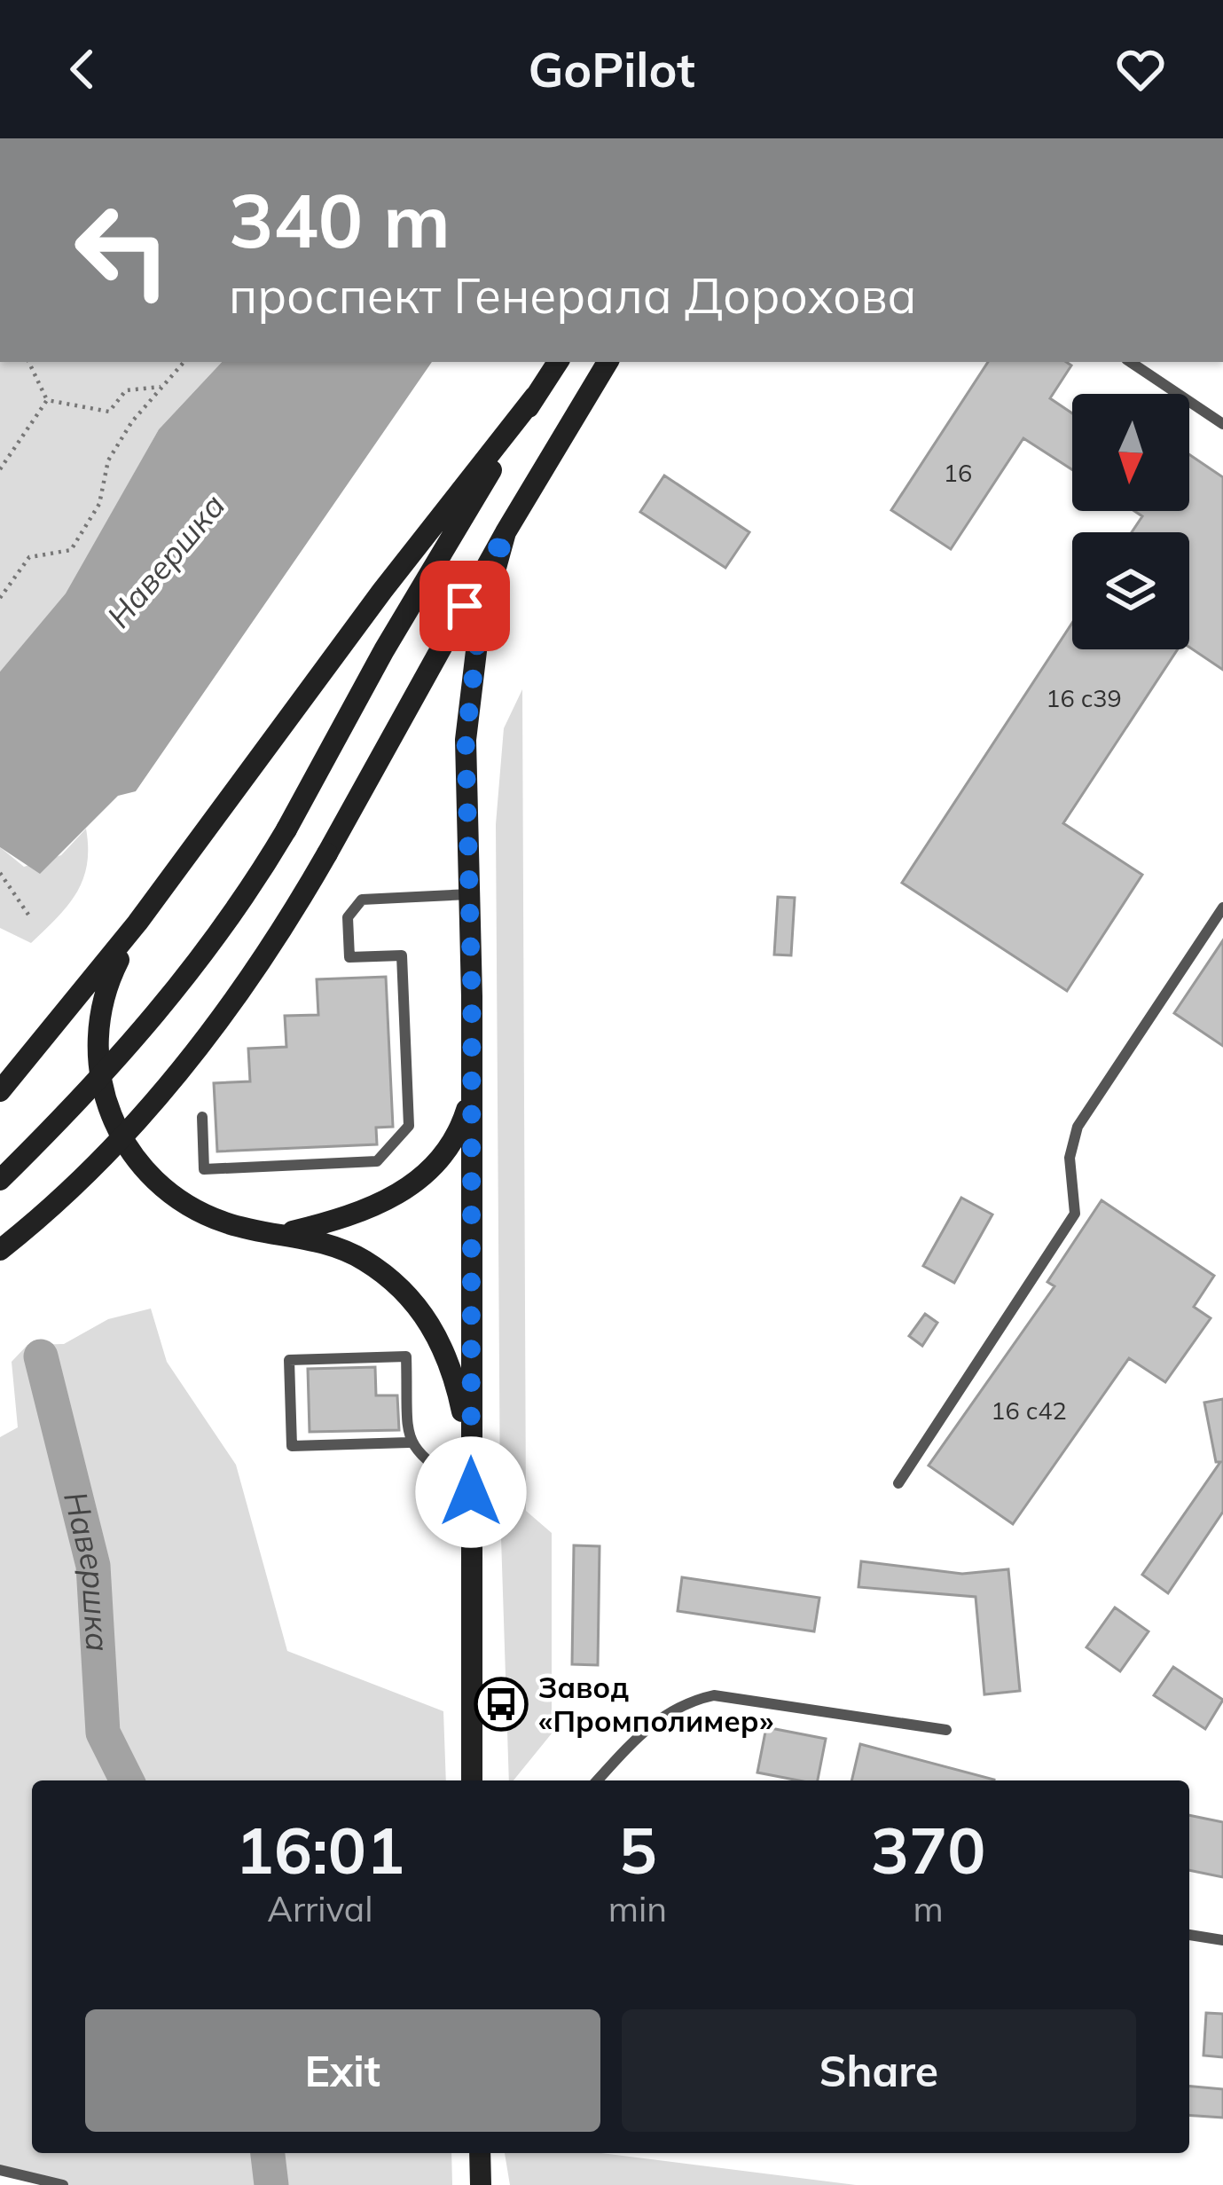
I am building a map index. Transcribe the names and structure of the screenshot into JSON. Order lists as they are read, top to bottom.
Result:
{
  "water": ["Навершка"],
  "places": {
    "bus stop": ["Завод «Промполимер»"]
  },
  "house_numbers": ["16", "16 с39", "16 с42"],
  "north": "bottom",
  "page": {
    "header": "GoPilot",
    "turn": ["340 m", "проспект Генерала Дорохова"],
    "eta": [
      "16:01",
      "Arrival",
      "5",
      "min",
      "370",
      "m"
    ],
    "buttons": ["Exit", "Share"]
  }
}
